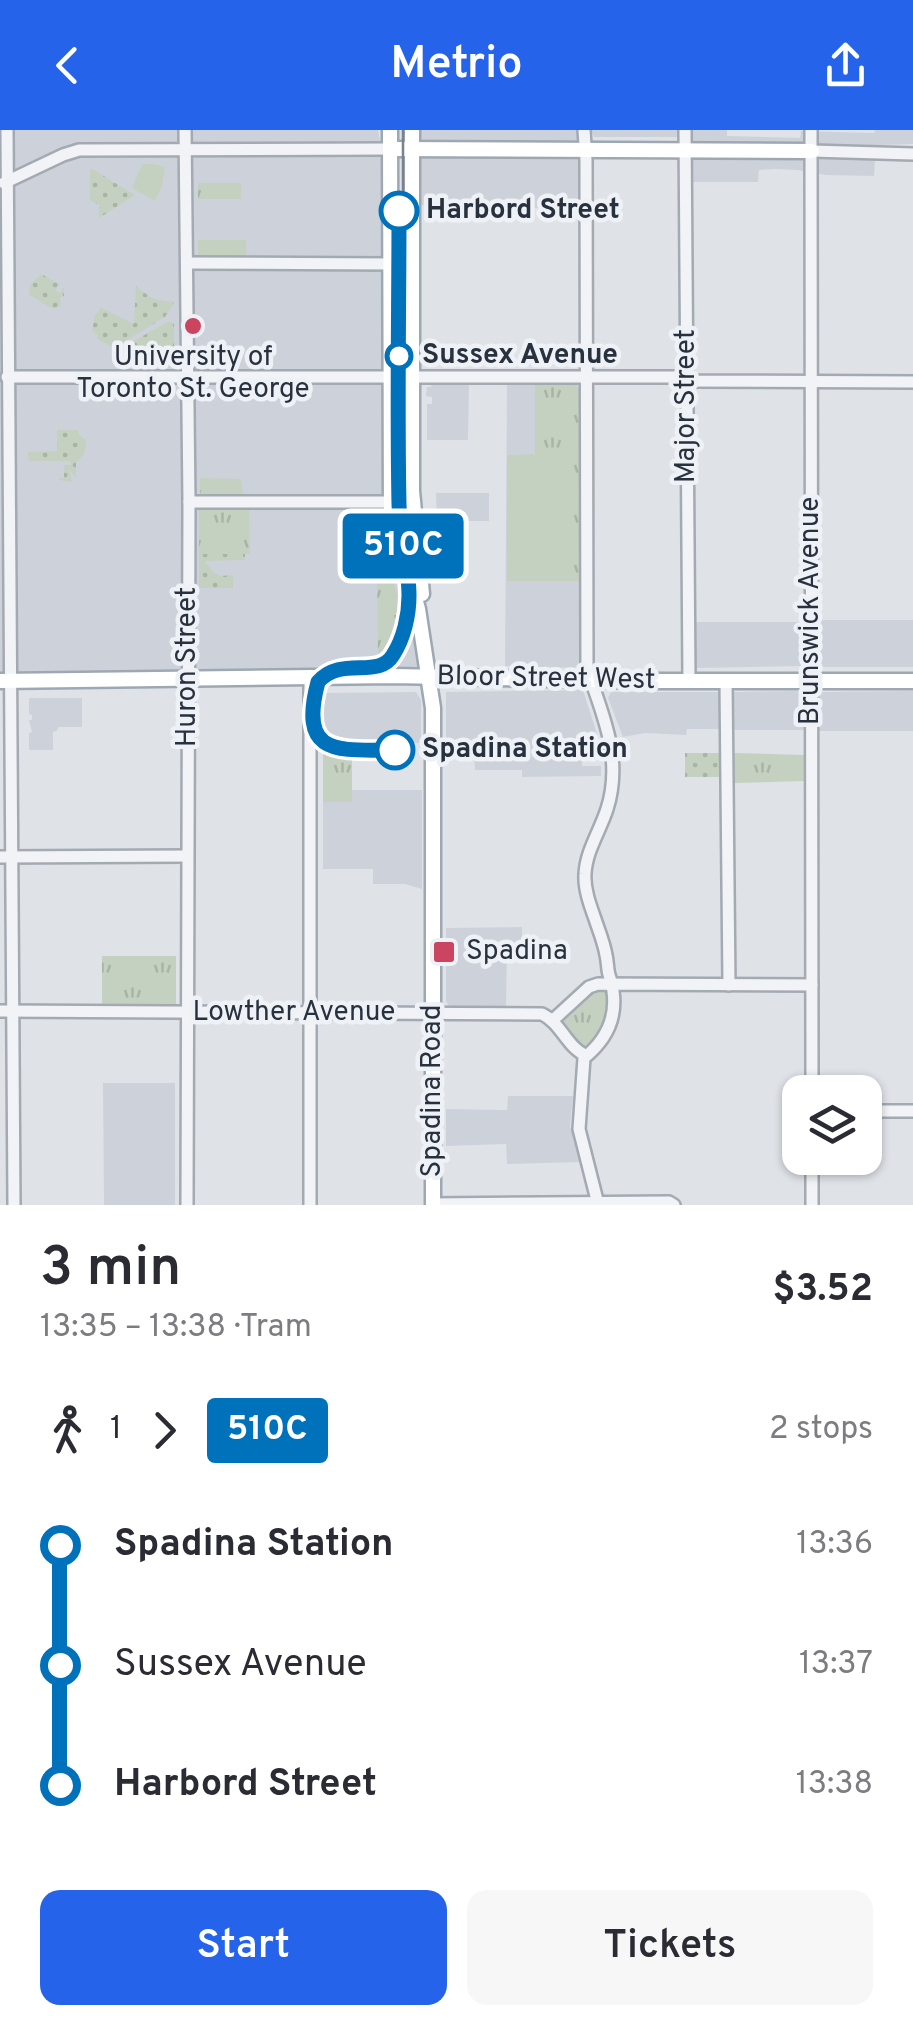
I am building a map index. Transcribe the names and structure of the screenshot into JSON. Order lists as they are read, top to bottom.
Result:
{
  "streets": {
    "main road": ["Bloor Street West", "Spadina Road"],
    "street": [
      "Major Street",
      "Brunswick Avenue",
      "Huron Street",
      "Lowther Avenue"
    ]
  },
  "crossings": [
    ["Major Street", "Bloor Street West"],
    ["Brunswick Avenue", "Bloor Street West"],
    ["Huron Street", "Bloor Street West"],
    ["Huron Street", "Lowther Avenue"],
    ["Bloor Street West", "Spadina Road"],
    ["Lowther Avenue", "Spadina Road"]
  ],
  "places": {
    "other": [
      "Harbord Street",
      "University of Toronto St. George",
      "Sussex Avenue",
      "Spadina Station"
    ],
    "transit": ["Spadina"]
  },
  "lines": ["tram line 510C"],
  "page": {
    "header": "Metrio",
    "on_map": "510C",
    "heading": ["3 min", "13:35 – 13:38 · Tram", "$3.52"],
    "legs": ["1", "510C", "2 stops"],
    "list": [
      {
        "name": "Spadina Station",
        "value": "13:36"
      },
      {
        "name": "Sussex Avenue",
        "value": "13:37"
      },
      {
        "name": "Harbord Street",
        "value": "13:38"
      }
    ],
    "buttons": ["Start", "Tickets"]
  }
}
